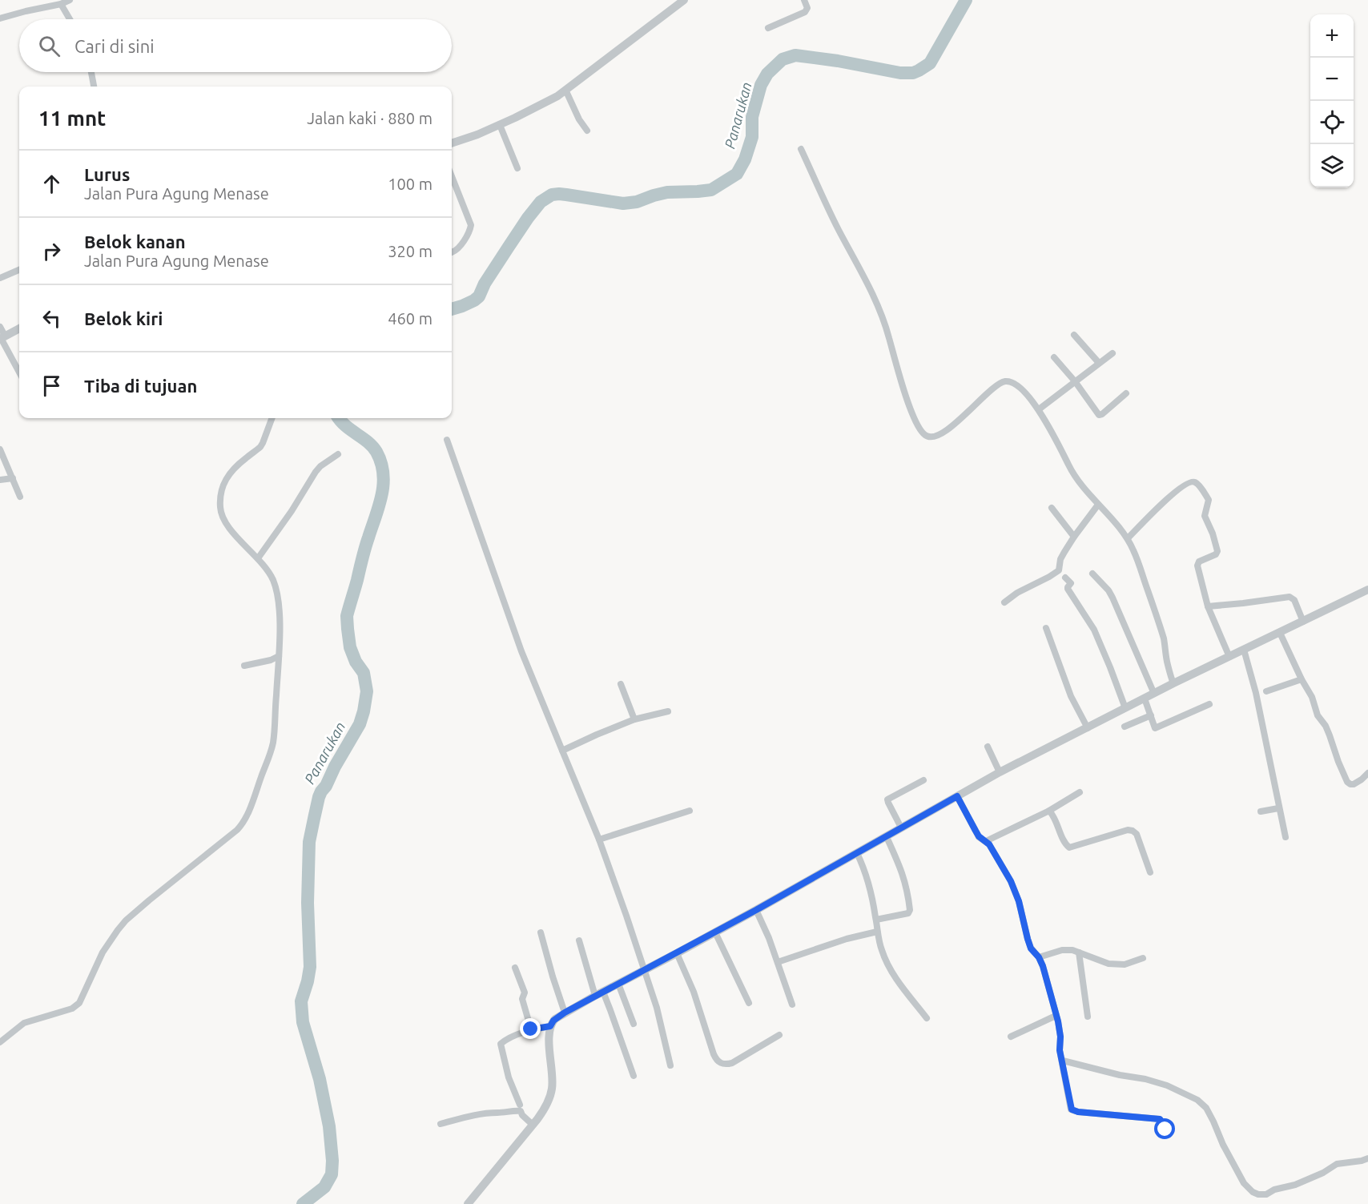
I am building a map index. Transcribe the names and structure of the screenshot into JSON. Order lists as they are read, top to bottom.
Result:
{
  "water": ["Panarukan"],
  "page": {
    "map_buttons": ["+", "−"],
    "search": "Cari di sini",
    "heading": ["11 mnt", "Jalan kaki · 880 m"],
    "list": [
      ["Lurus", "Jalan Pura Agung Menase", "100 m"],
      ["Belok kanan", "Jalan Pura Agung Menase", "320 m"],
      ["Belok kiri", "460 m"],
      "Tiba di tujuan"
    ]
  }
}
